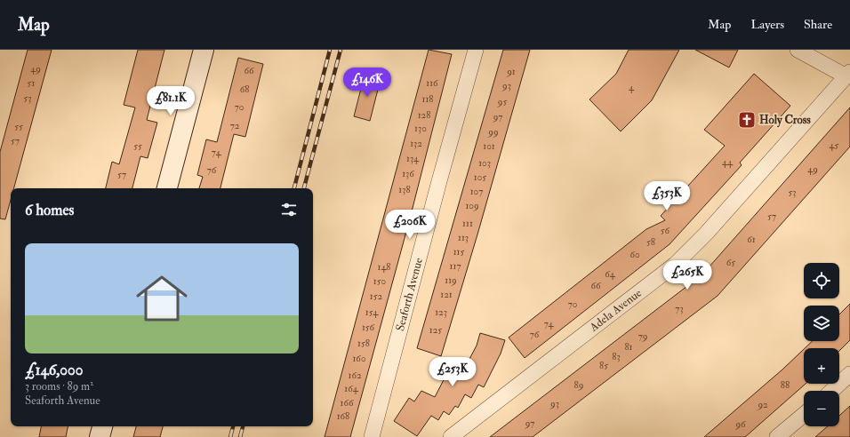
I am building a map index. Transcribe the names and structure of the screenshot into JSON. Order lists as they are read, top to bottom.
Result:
{
  "streets": {
    "street": ["Seaforth Avenue", "Adela Avenue"]
  },
  "places": {
    "church": ["Holy Cross"]
  },
  "house_numbers": [
    "49",
    "66",
    "91",
    "51",
    "116",
    "93",
    "4",
    "68",
    "53",
    "118",
    "95",
    "70",
    "128",
    "97",
    "72",
    "55",
    "130",
    "99",
    "57",
    "132",
    "45",
    "55",
    "101",
    "74",
    "134",
    "44",
    "103",
    "49",
    "76",
    "136",
    "57",
    "105",
    "138",
    "107",
    "53",
    "109",
    "57",
    "111",
    "56",
    "113",
    "61",
    "58",
    "115",
    "60",
    "65",
    "117",
    "148",
    "64",
    "119",
    "150",
    "66",
    "121",
    "152",
    "70",
    "73",
    "154",
    "123",
    "74",
    "156",
    "125",
    "76",
    "79",
    "158",
    "81",
    "83",
    "160",
    "85",
    "162",
    "89",
    "88",
    "164",
    "166",
    "93",
    "92",
    "168",
    "97",
    "96"
  ],
  "page": {
    "header": "Map",
    "nav": ["Map", "Layers", "Share"],
    "price": [
      "£146K",
      "£81.1K",
      "£353K",
      "£206K",
      "£265K",
      "£253K"
    ],
    "heading": "6 homes",
    "list": [
      {
        "name": "£146,000",
        "note": "3 rooms · 89 m² · Seaforth Avenue"
      }
    ],
    "map_buttons": ["+", "−"]
  }
}
